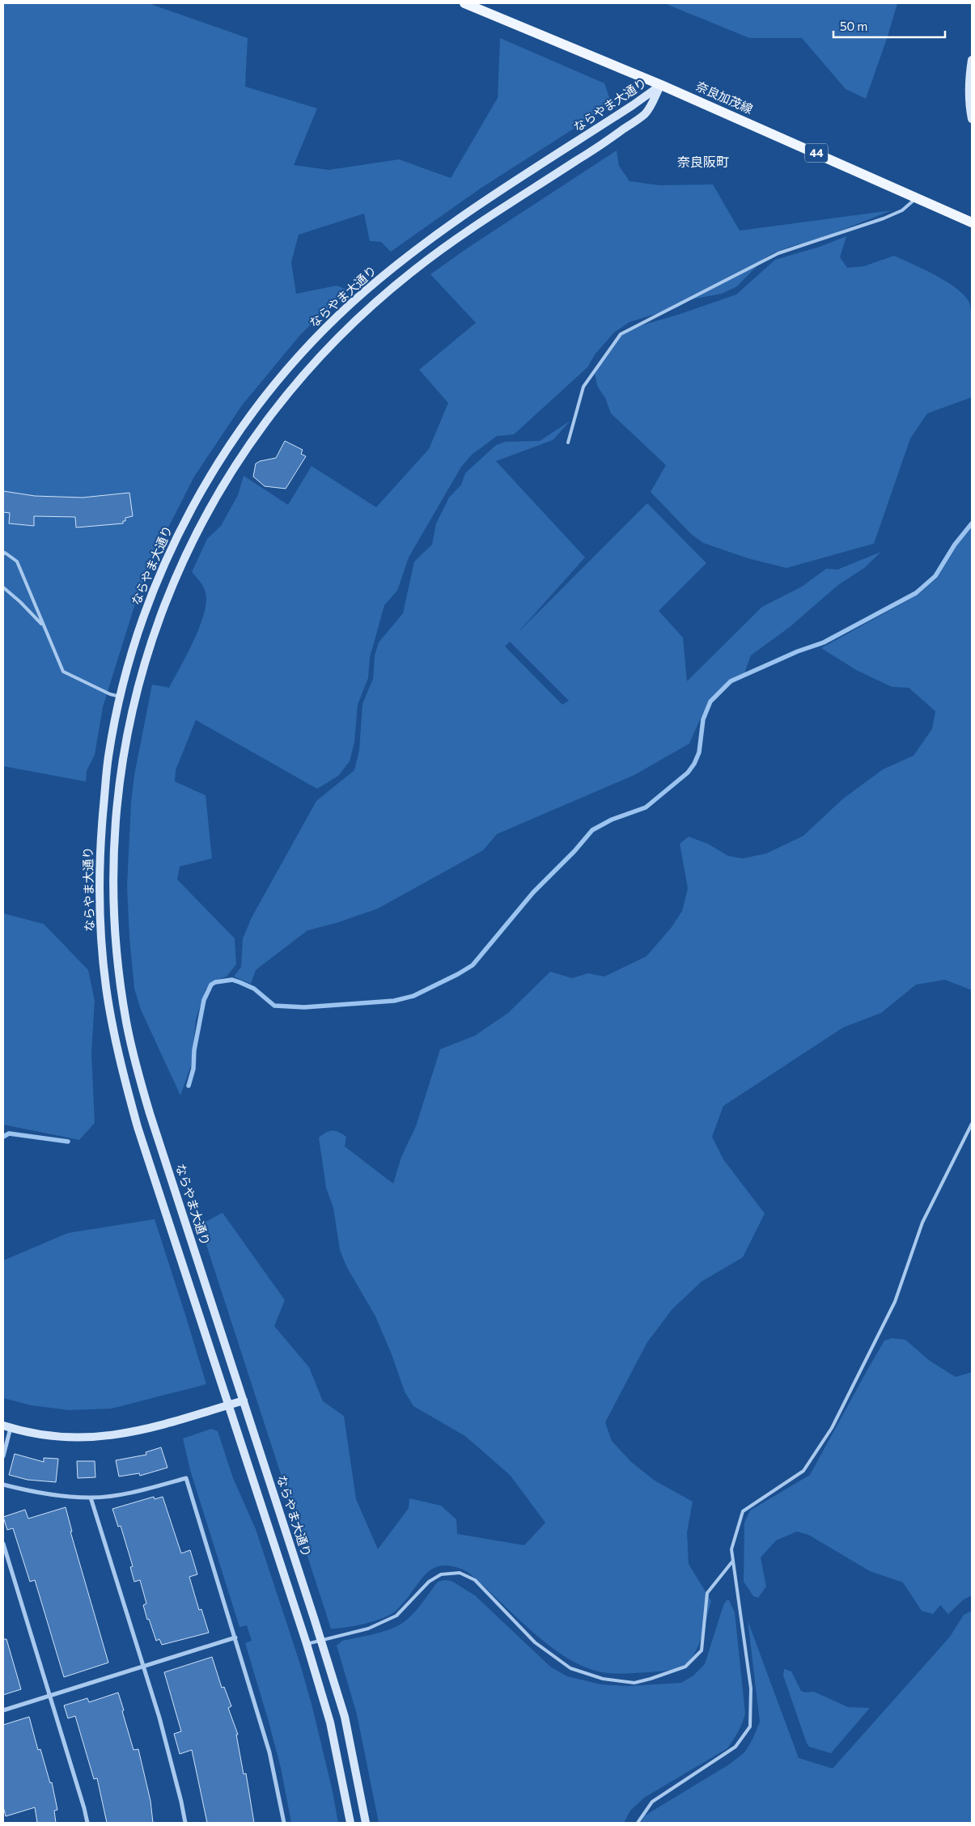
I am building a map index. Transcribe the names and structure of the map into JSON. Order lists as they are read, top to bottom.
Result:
{
  "streets": {
    "main road": ["奈良加茂線", "44"],
    "street": ["ならやま大通り"]
  },
  "crossings": [
    ["奈良加茂線", "ならやま大通り"]
  ],
  "districts": ["奈良阪町"],
  "scale_bar": "50 m"
}
